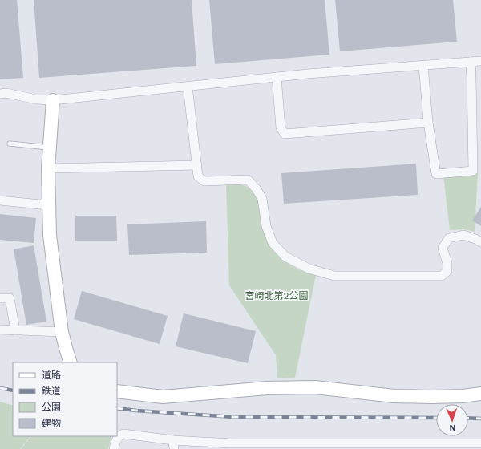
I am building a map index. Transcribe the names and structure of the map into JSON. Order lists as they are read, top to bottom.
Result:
{
  "parks": ["宮崎北第2公園"],
  "legend": [
    "道路",
    "鉄道",
    "公園",
    "建物"
  ],
  "north": "bottom"
}
